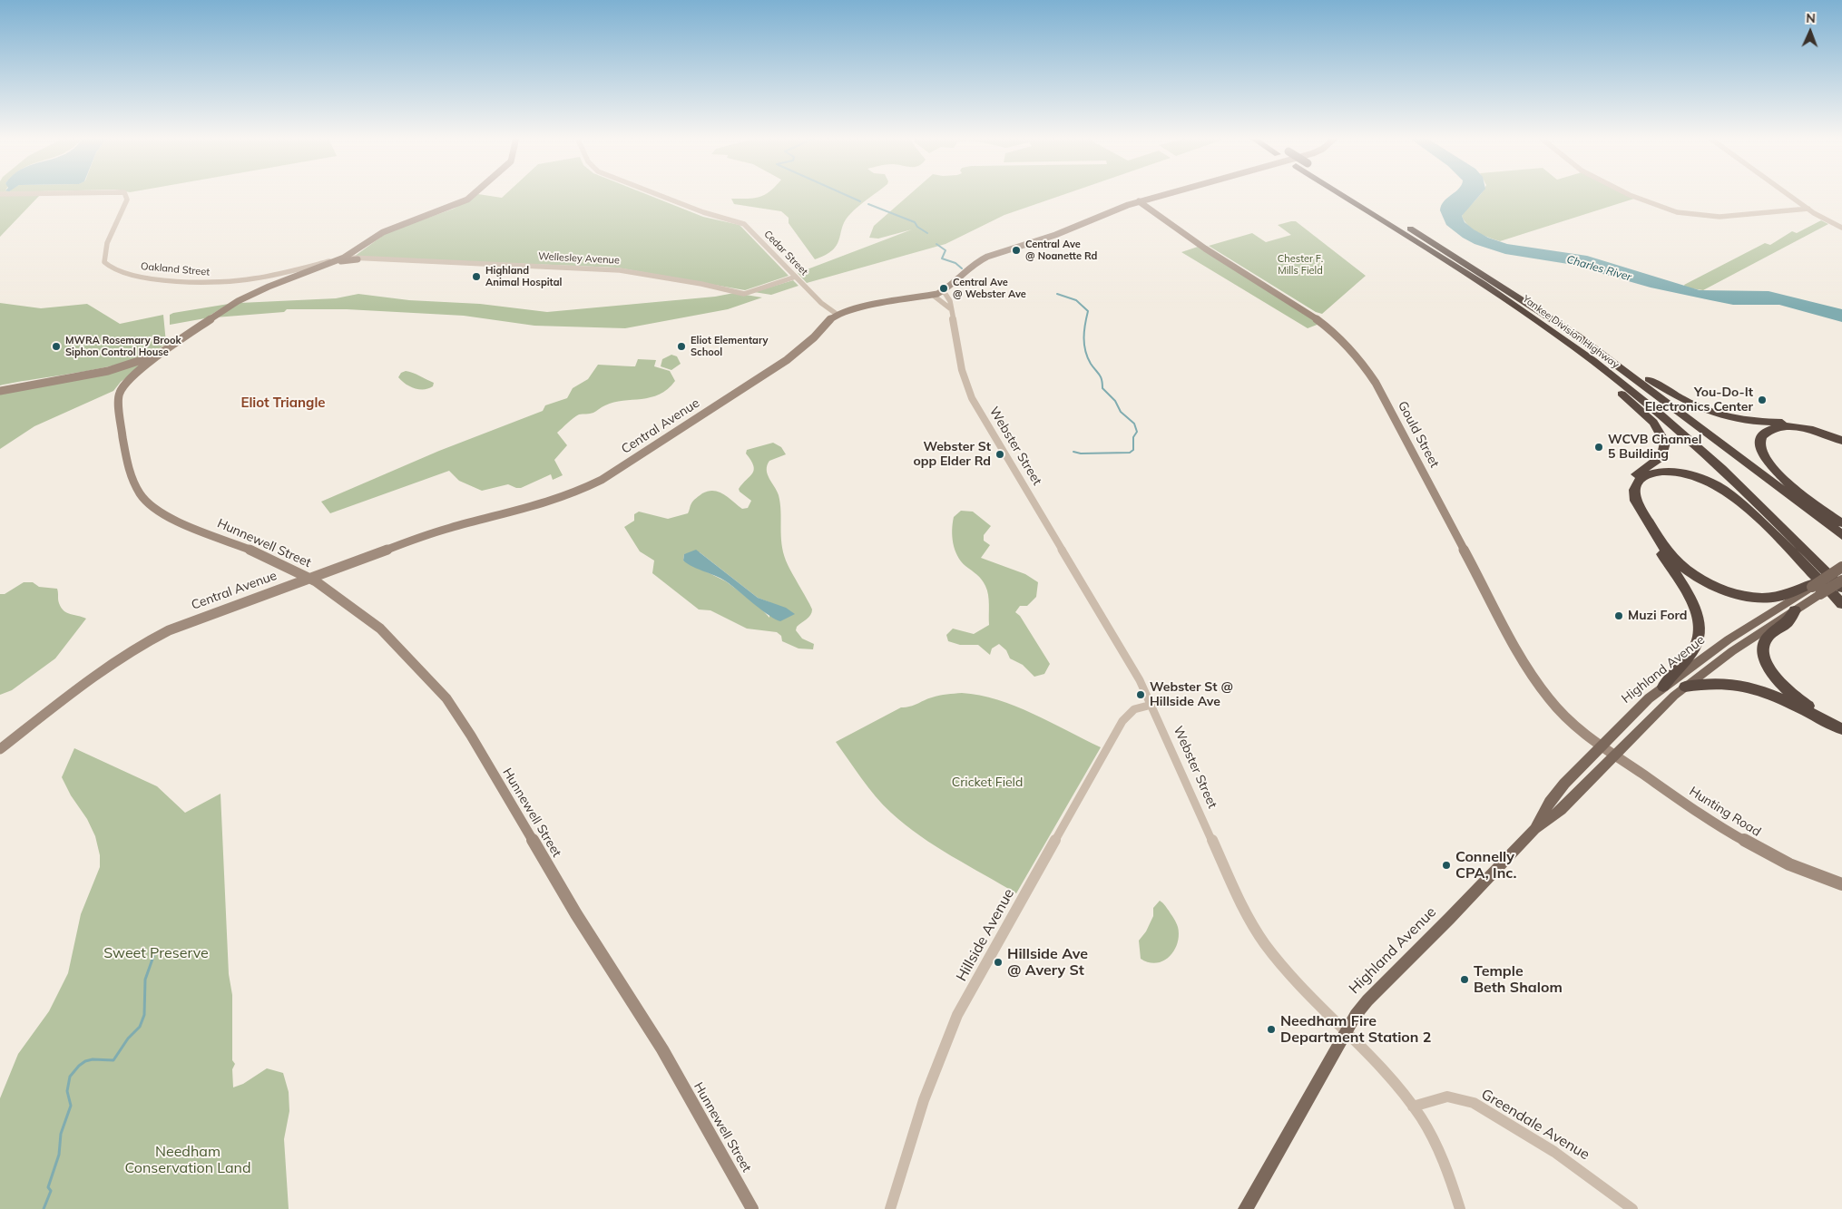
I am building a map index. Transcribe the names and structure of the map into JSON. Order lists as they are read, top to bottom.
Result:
{
  "streets": {
    "highway": ["Yankee Division Highway"],
    "main road": [
      "Central Avenue",
      "Gould Street",
      "Hunnewell Street",
      "Highland Avenue",
      "Hunting Road"
    ],
    "street": [
      "Cedar Street",
      "Wellesley Avenue",
      "Oakland Street",
      "Webster Street",
      "Hillside Avenue",
      "Greendale Avenue"
    ]
  },
  "crossings": [
    ["Cedar Street", "Central Avenue"],
    ["Oakland Street", "Hunnewell Street"],
    ["Central Avenue", "Gould Street"],
    ["Central Avenue", "Webster Street"],
    ["Central Avenue", "Hunnewell Street"],
    ["Gould Street", "Highland Avenue"],
    ["Gould Street", "Hunting Road"],
    ["Webster Street", "Highland Avenue"],
    ["Webster Street", "Hillside Avenue"],
    ["Webster Street", "Greendale Avenue"],
    ["Highland Avenue", "Hunting Road"]
  ],
  "districts": ["Eliot Triangle"],
  "water": ["Charles River"],
  "parks": [
    "Chester F. Mills Field",
    "Cricket Field",
    "Sweet Preserve",
    "Needham Conservation Land"
  ],
  "places": [
    "Central Ave @ Noanette Rd",
    "Highland Animal Hospital",
    "Central Ave @ Webster Ave",
    "MWRA Rosemary Brook Siphon Control House",
    "Eliot Elementary School",
    "You-Do-It Electronics Center",
    "WCVB Channel 5 Building",
    "Webster St opp Elder Rd",
    "Muzi Ford",
    "Webster St @ Hillside Ave",
    "Connelly CPA, Inc.",
    "Hillside Ave @ Avery St",
    "Temple Beth Shalom",
    "Needham Fire Department Station 2"
  ],
  "north": "top"
}
